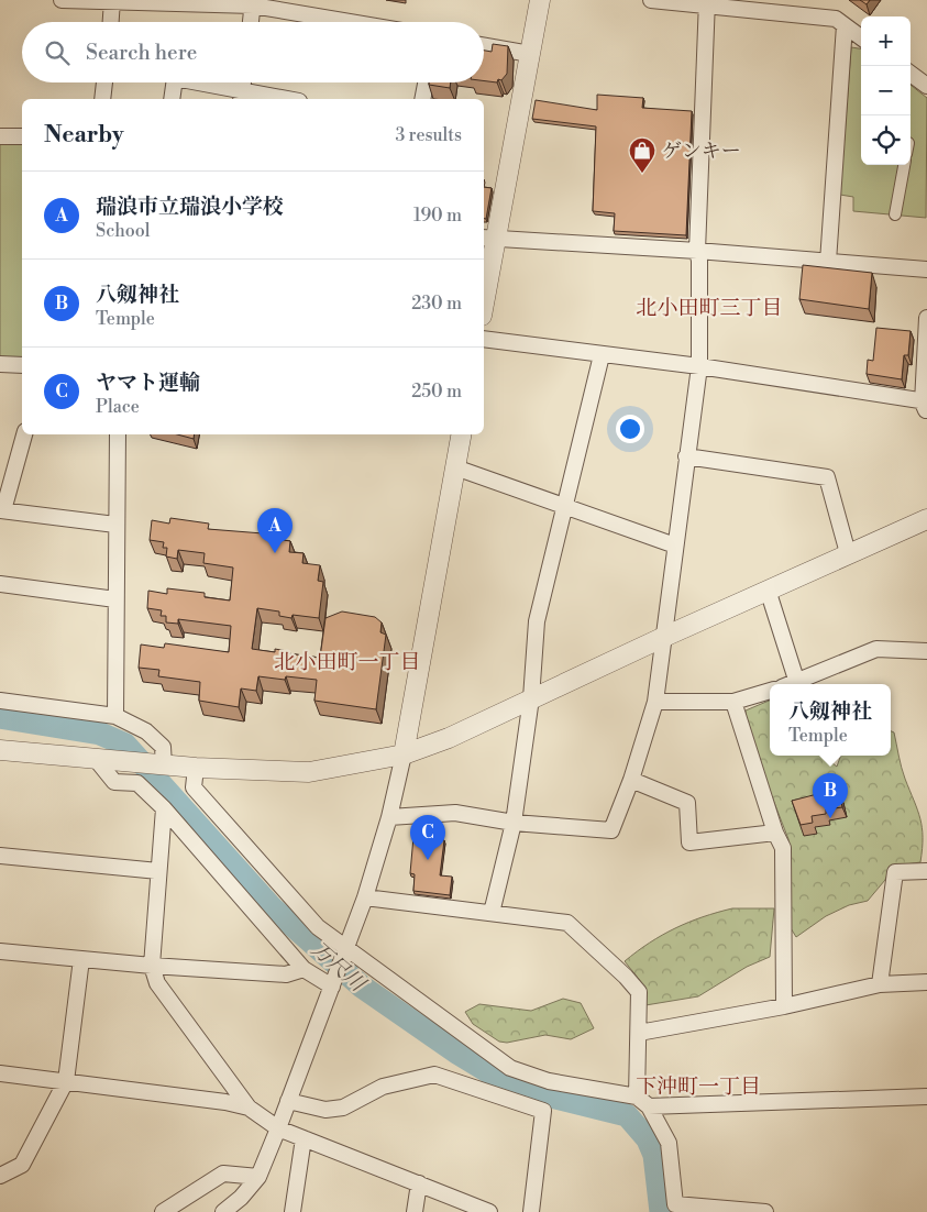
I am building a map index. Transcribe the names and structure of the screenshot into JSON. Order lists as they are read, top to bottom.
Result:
{
  "districts": ["北小田町三丁目", "北小田町一丁目", "下沖町一丁目"],
  "water": ["万尺川"],
  "places": {
    "shop": ["ゲンキー"]
  },
  "page": {
    "map_buttons": ["+", "−"],
    "search": "Search here",
    "heading": ["Nearby", "3 results"],
    "list": [
      {
        "mark": "A",
        "name": "瑞浪市立瑞浪小学校",
        "note": "School",
        "value": "190 m"
      },
      {
        "mark": "B",
        "name": "八剱神社",
        "note": "Temple",
        "value": "230 m"
      },
      {
        "mark": "C",
        "name": "ヤマト運輸",
        "note": "Place",
        "value": "250 m"
      }
    ],
    "pins": ["A", "B", "C"],
    "popup": ["八剱神社", "Temple"]
  }
}
